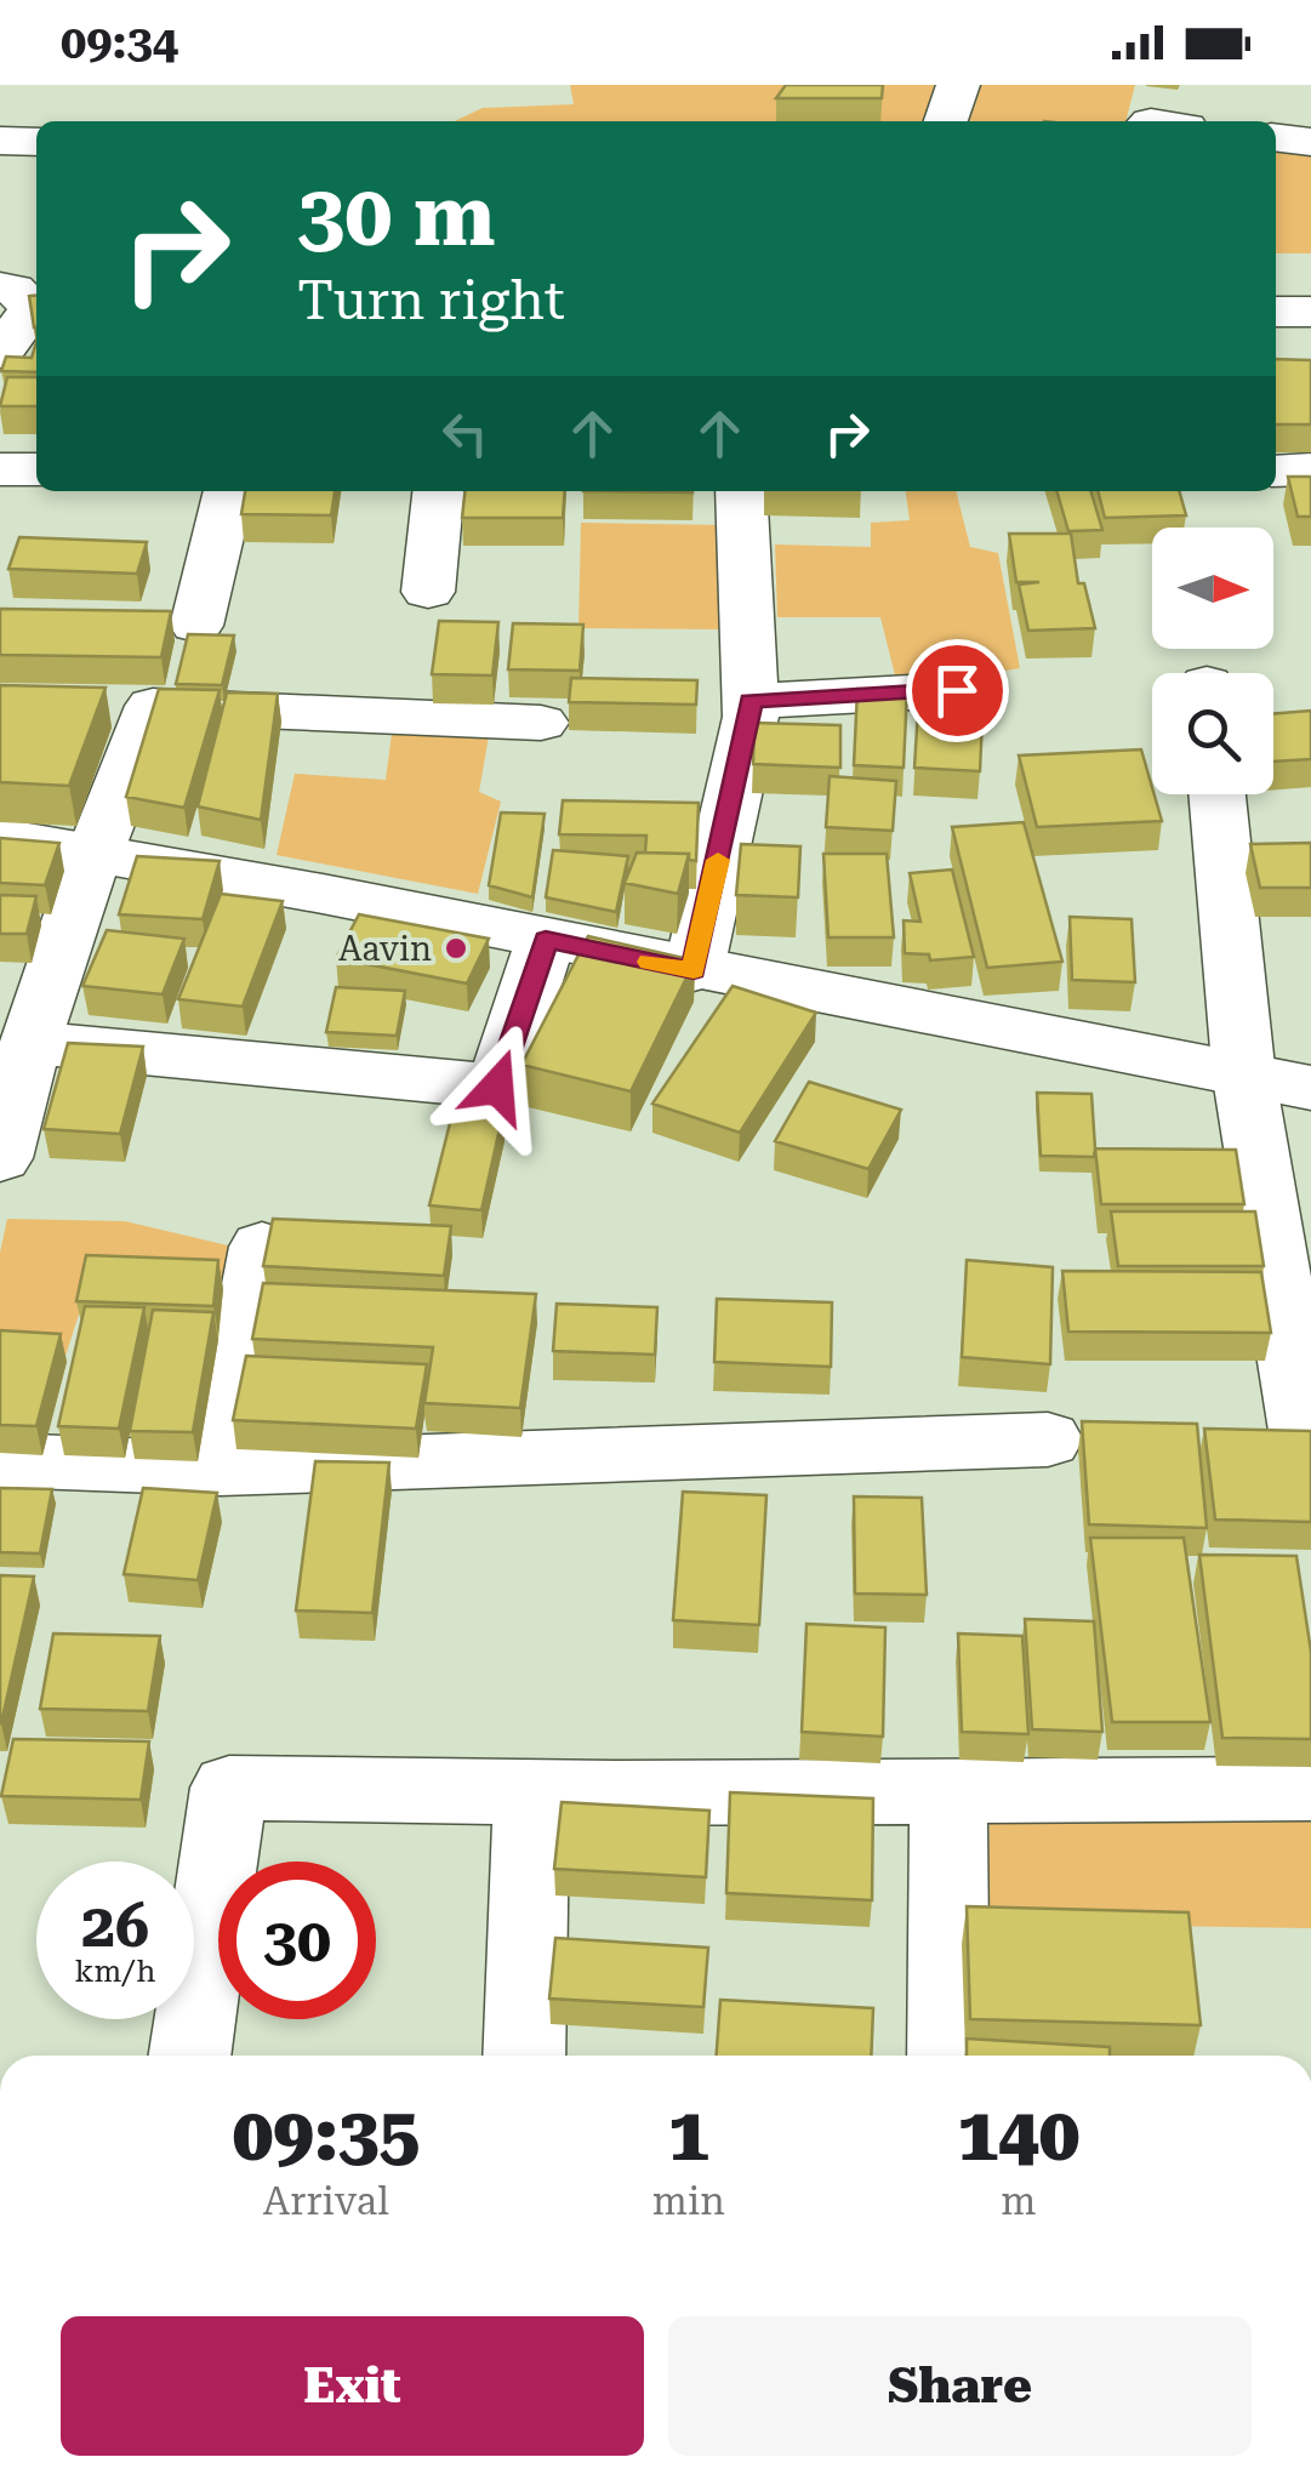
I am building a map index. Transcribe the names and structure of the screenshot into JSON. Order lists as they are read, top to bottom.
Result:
{
  "places": ["Aavin"],
  "north": "right",
  "page": {
    "status": "09:34",
    "turn": ["30 m", "Turn right"],
    "speed": "26 km/h",
    "limit": "30",
    "eta": [
      "09:35",
      "Arrival",
      "1",
      "min",
      "140",
      "m"
    ],
    "buttons": ["Exit", "Share"]
  }
}
